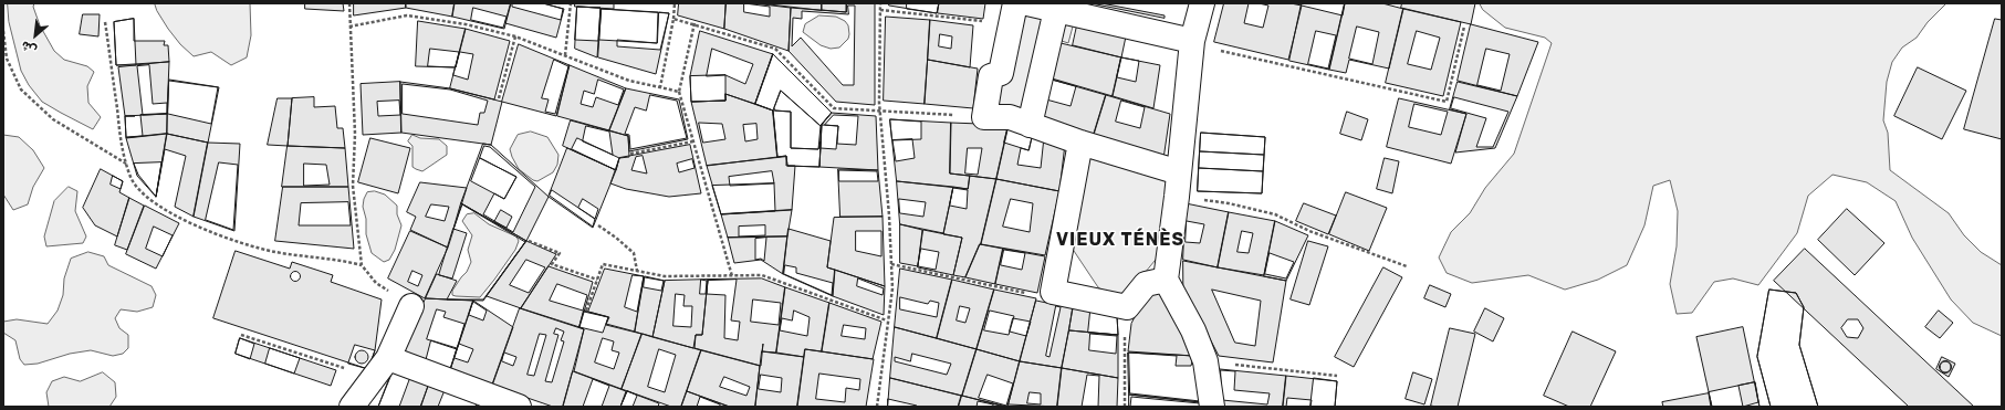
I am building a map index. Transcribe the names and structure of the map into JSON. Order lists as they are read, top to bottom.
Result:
{
  "districts": ["VIEUX TÉNÈS"],
  "north": "bottom left"
}
